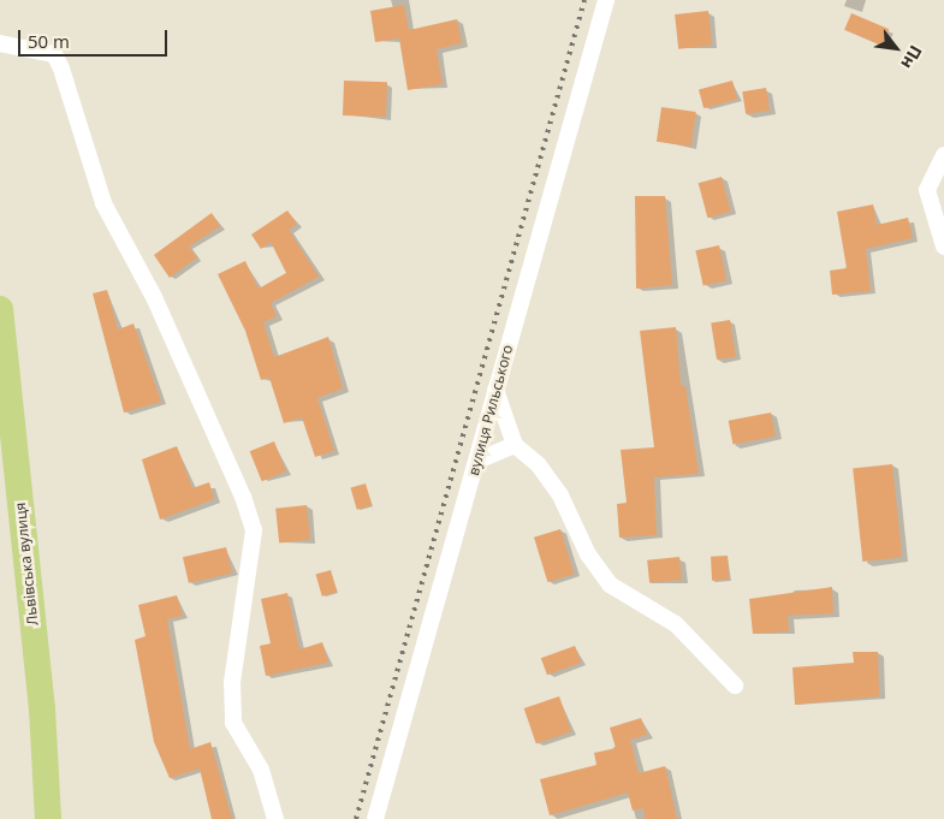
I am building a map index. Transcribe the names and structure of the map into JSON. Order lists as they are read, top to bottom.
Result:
{
  "streets": {
    "main road": ["Львівська вулиця"],
    "street": ["вулиця Рильського"]
  },
  "scale_bar": "50 m",
  "north": "bottom right"
}
